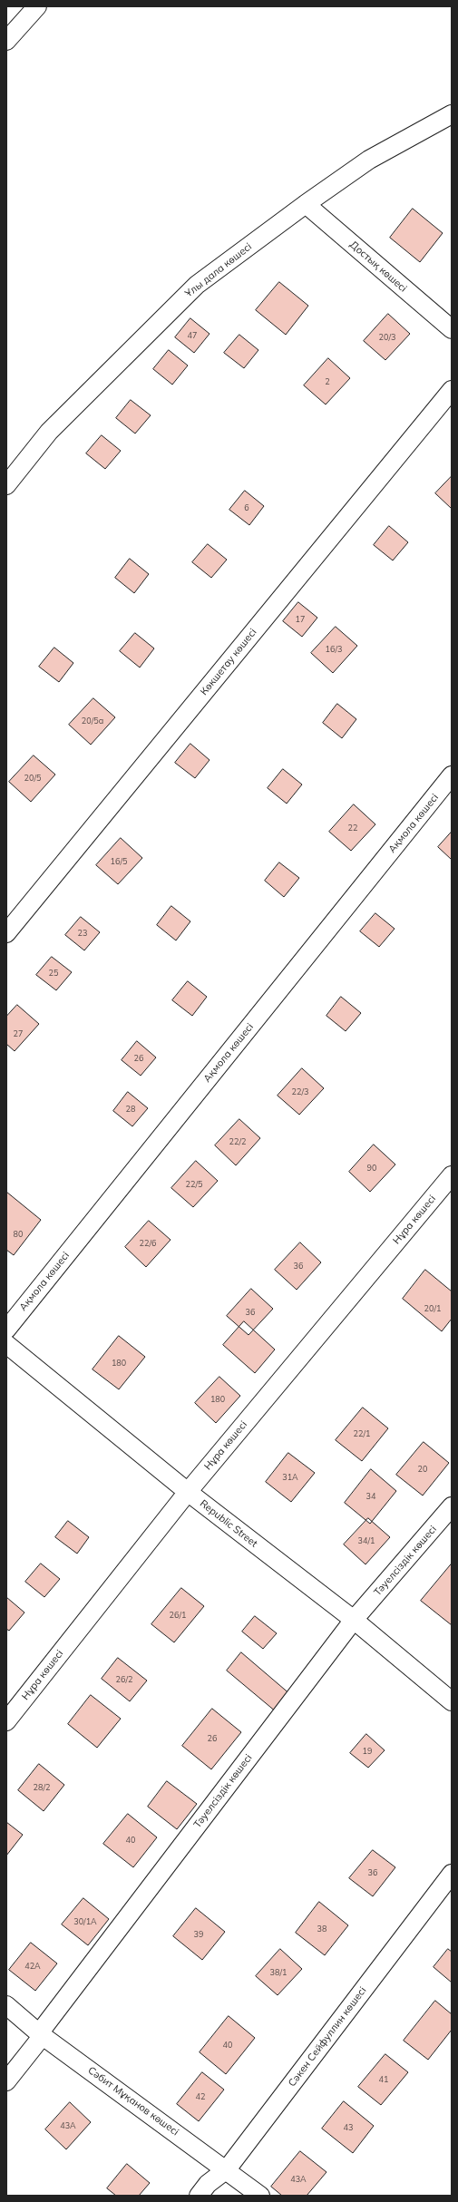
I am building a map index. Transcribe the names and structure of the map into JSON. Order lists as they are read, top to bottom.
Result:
{
  "streets": {
    "street": [
      "Достық көшесі",
      "Ұлы дала көшесі",
      "Көкшетау көшесі",
      "Ақмола көшесі",
      "Нұра көшесі",
      "Republic Street",
      "Тәуелсіздік көшесі",
      "Сәкен Сейфуллин көшесі",
      "Сәбит Мұқанов көшесі"
    ]
  },
  "crossings": [
    ["Достық көшесі", "Ұлы дала көшесі"],
    ["Нұра көшесі", "Republic Street"],
    ["Republic Street", "Тәуелсіздік көшесі"],
    ["Тәуелсіздік көшесі", "Сәбит Мұқанов көшесі"],
    ["Сәкен Сейфуллин көшесі", "Сәбит Мұқанов көшесі"]
  ],
  "house_numbers": [
    "47",
    "20/3",
    "2",
    "6",
    "17",
    "16/3",
    "20/5а",
    "20/5",
    "22",
    "16/5",
    "23",
    "25",
    "27",
    "26",
    "22/3",
    "28",
    "22/2",
    "90",
    "22/5",
    "80",
    "22/6",
    "36",
    "20/1",
    "36",
    "180",
    "180",
    "22/1",
    "20",
    "31А",
    "34",
    "34/1",
    "26/1",
    "26/2",
    "26",
    "19",
    "28/2",
    "40",
    "36",
    "30/1А",
    "38",
    "39",
    "42А",
    "38/1",
    "40",
    "41",
    "42",
    "43А",
    "43",
    "43А"
  ]
}
